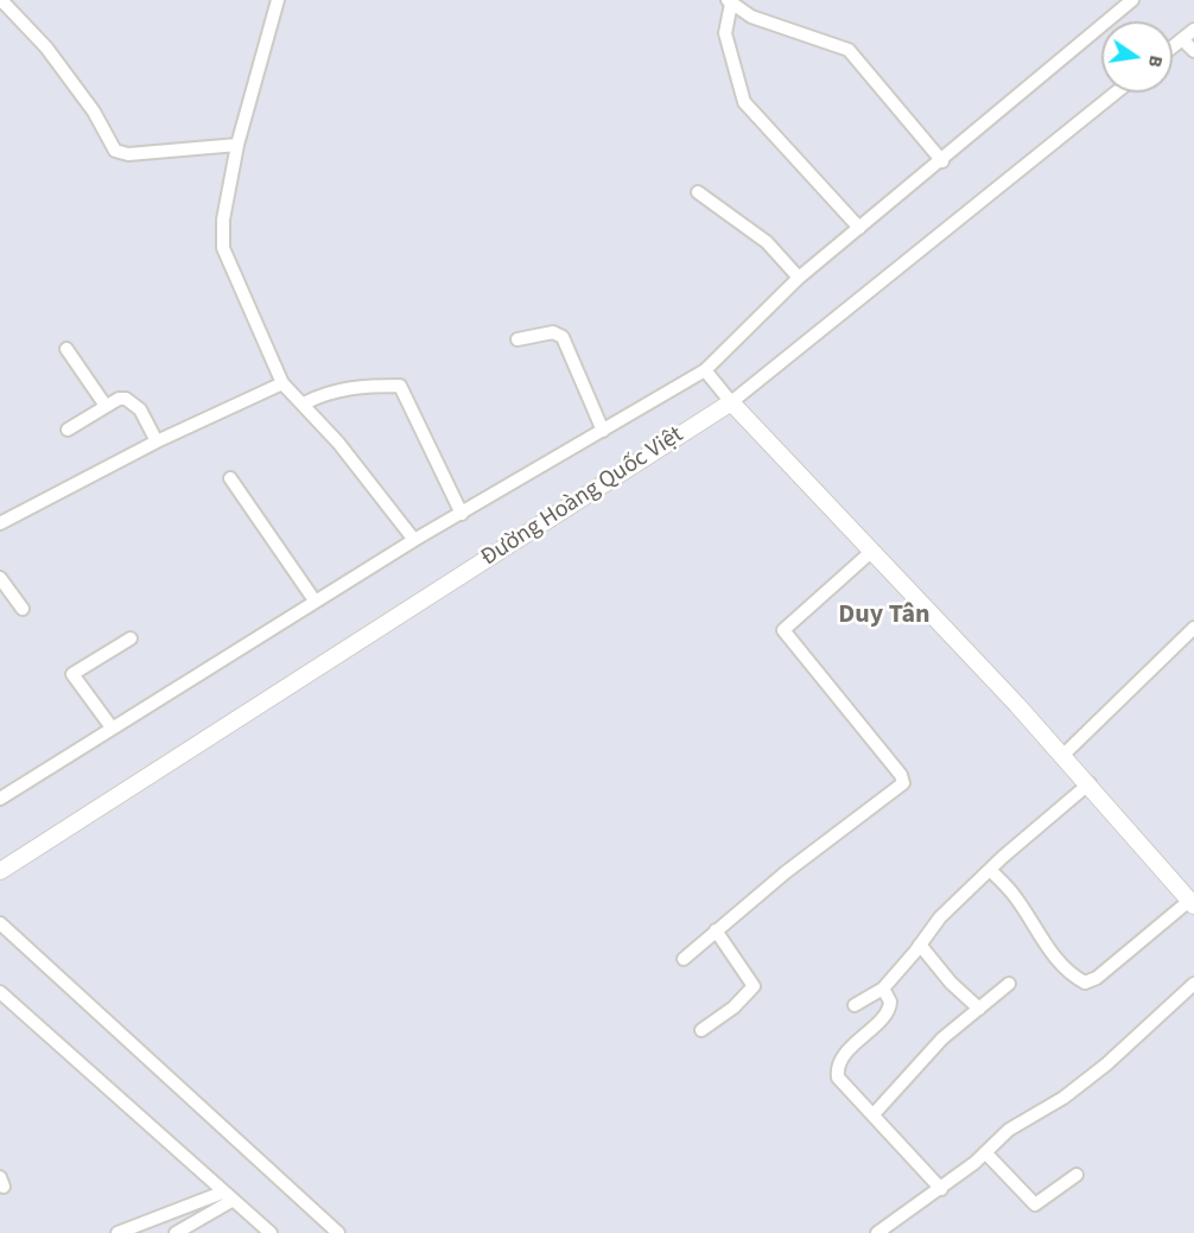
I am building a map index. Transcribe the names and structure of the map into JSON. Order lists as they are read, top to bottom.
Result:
{
  "streets": {
    "street": ["Đường Hoàng Quốc Việt"]
  },
  "districts": ["Duy Tân"],
  "north": "right"
}
